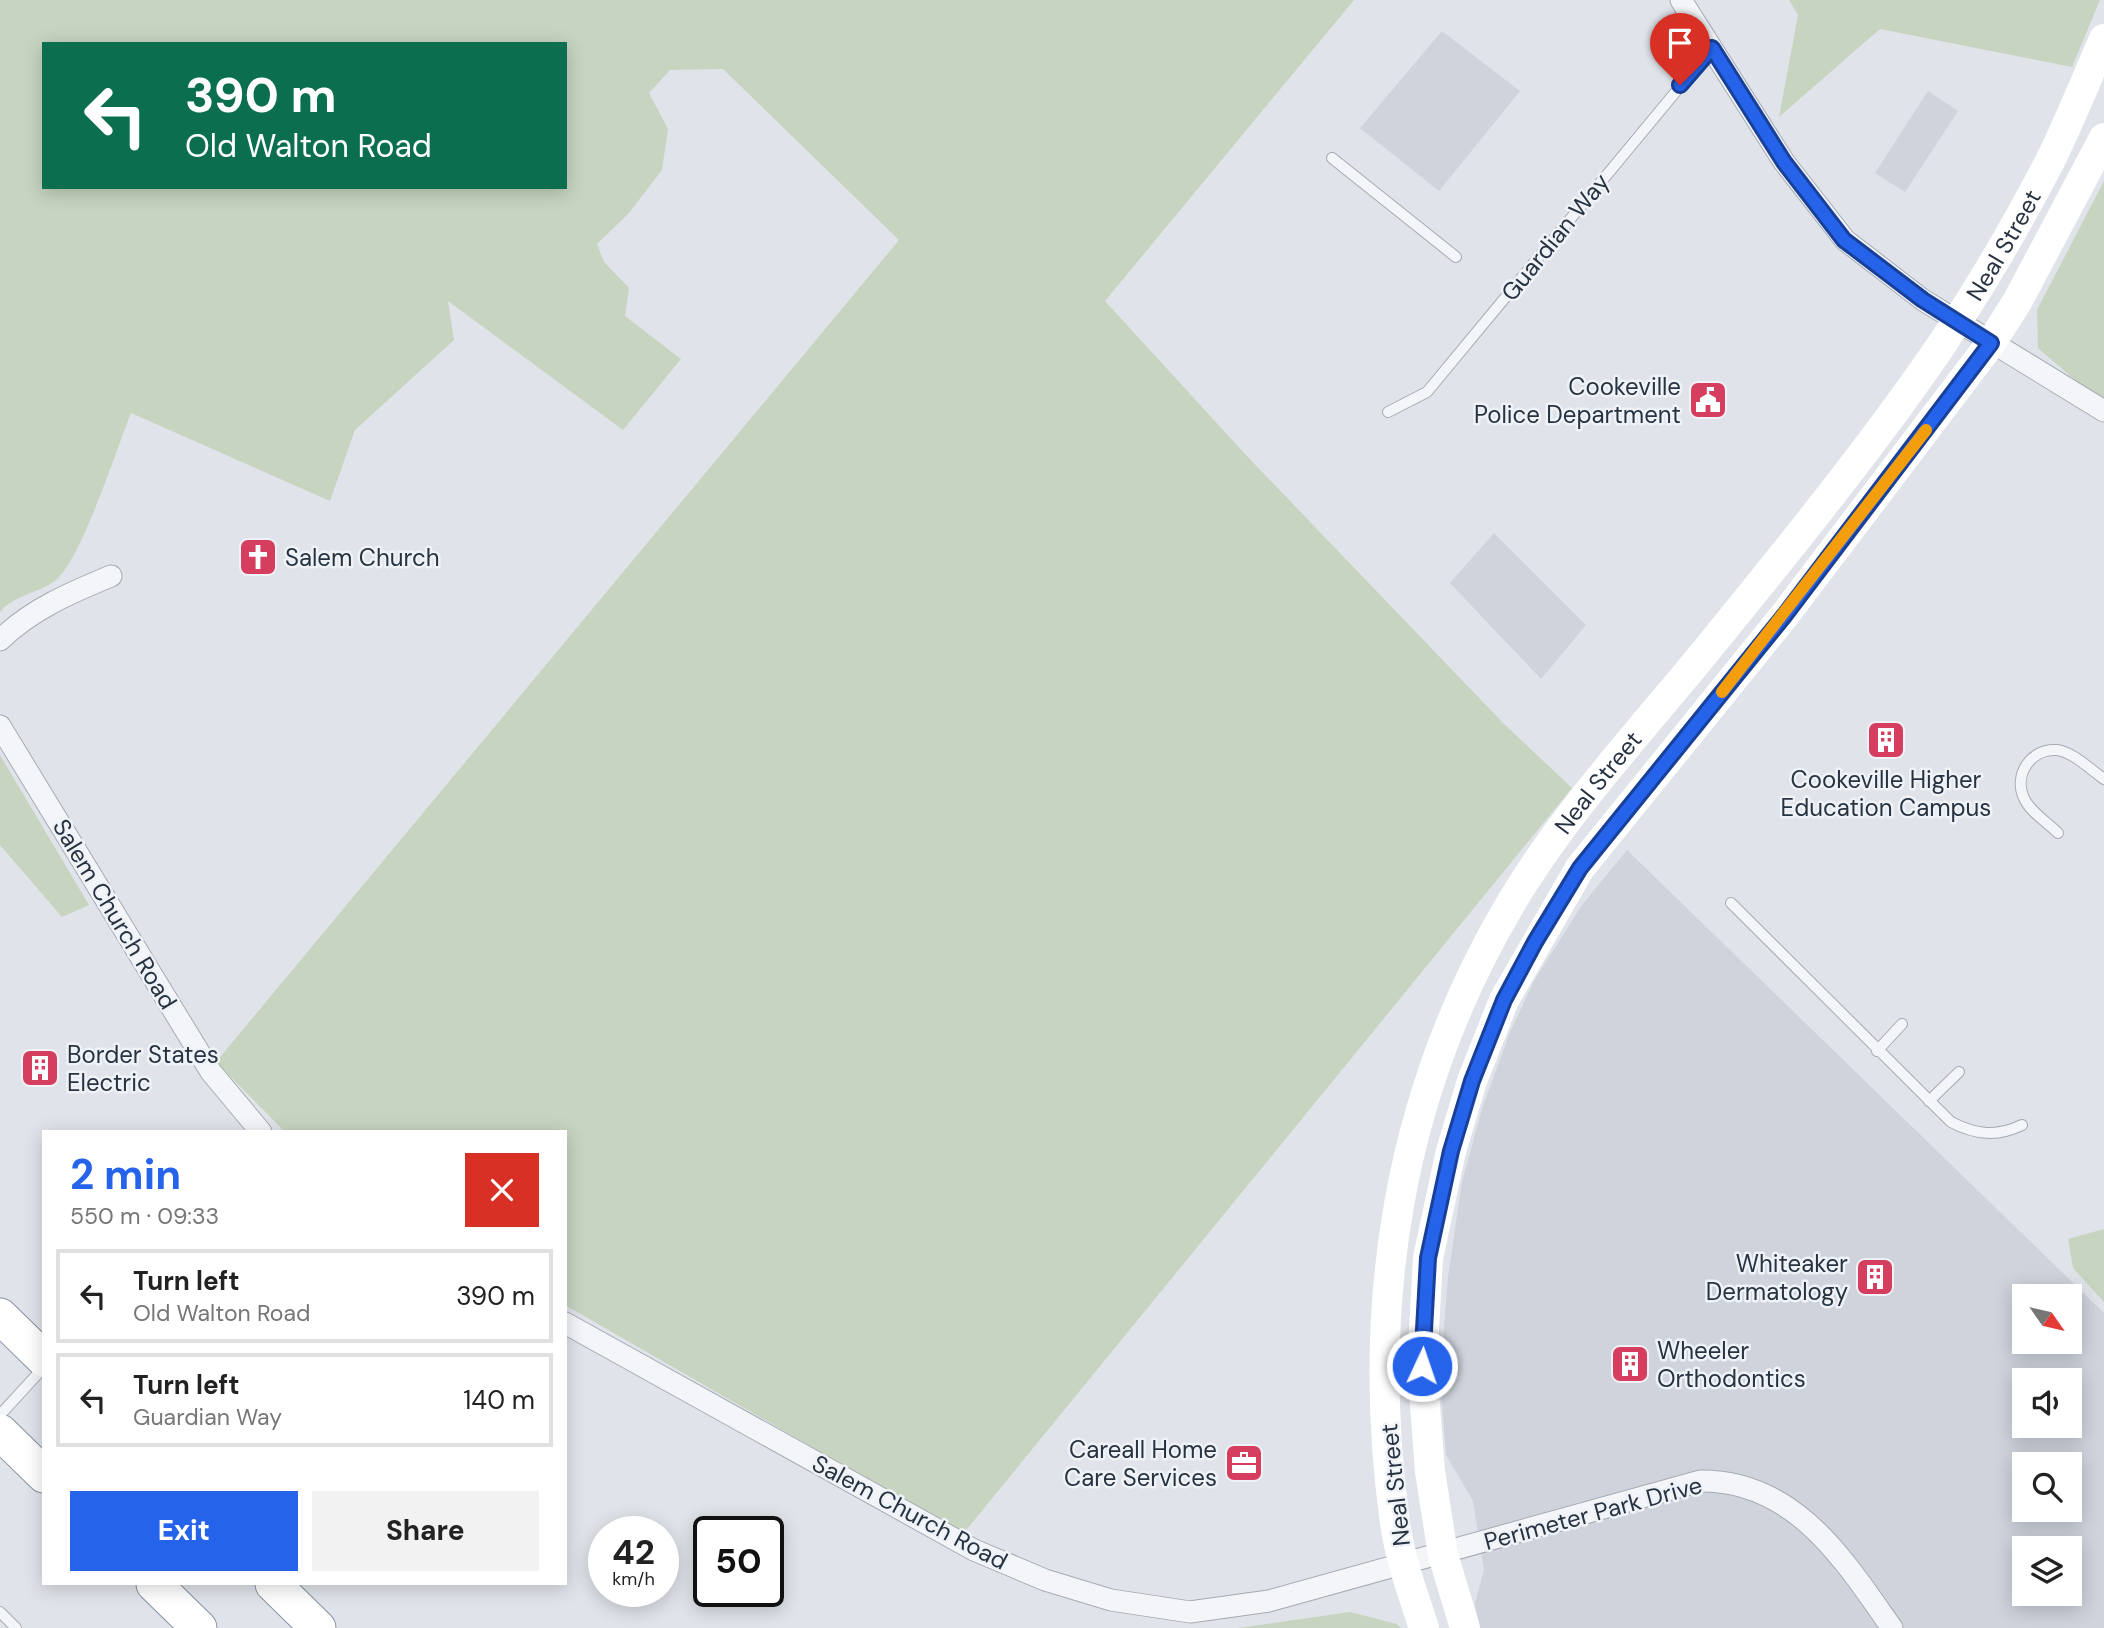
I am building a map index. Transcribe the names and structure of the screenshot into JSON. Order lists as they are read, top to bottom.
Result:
{
  "streets": {
    "main road": ["Neal Street"],
    "street": ["Salem Church Road", "Perimeter Park Drive"],
    "lane": ["Guardian Way"]
  },
  "crossings": [
    ["Neal Street", "Salem Church Road"],
    ["Neal Street", "Perimeter Park Drive"],
    ["Salem Church Road", "Perimeter Park Drive"]
  ],
  "places": {
    "public building": ["Cookeville Police Department"],
    "church": ["Salem Church"],
    "building": [
      "Cookeville Higher Education Campus",
      "Border States Electric",
      "Whiteaker Dermatology",
      "Wheeler Orthodontics"
    ],
    "office": ["Careall Home Care Services"]
  },
  "north": "bottom right",
  "page": {
    "turn": ["390 m", "Old Walton Road"],
    "heading": ["2 min", "550 m · 09:33"],
    "list": [
      {
        "name": "Turn left",
        "note": "Old Walton Road",
        "value": "390 m"
      },
      {
        "name": "Turn left",
        "note": "Guardian Way",
        "value": "140 m"
      }
    ],
    "buttons": ["Exit", "Share"],
    "speed": "42 km/h",
    "limit": "50"
  }
}
